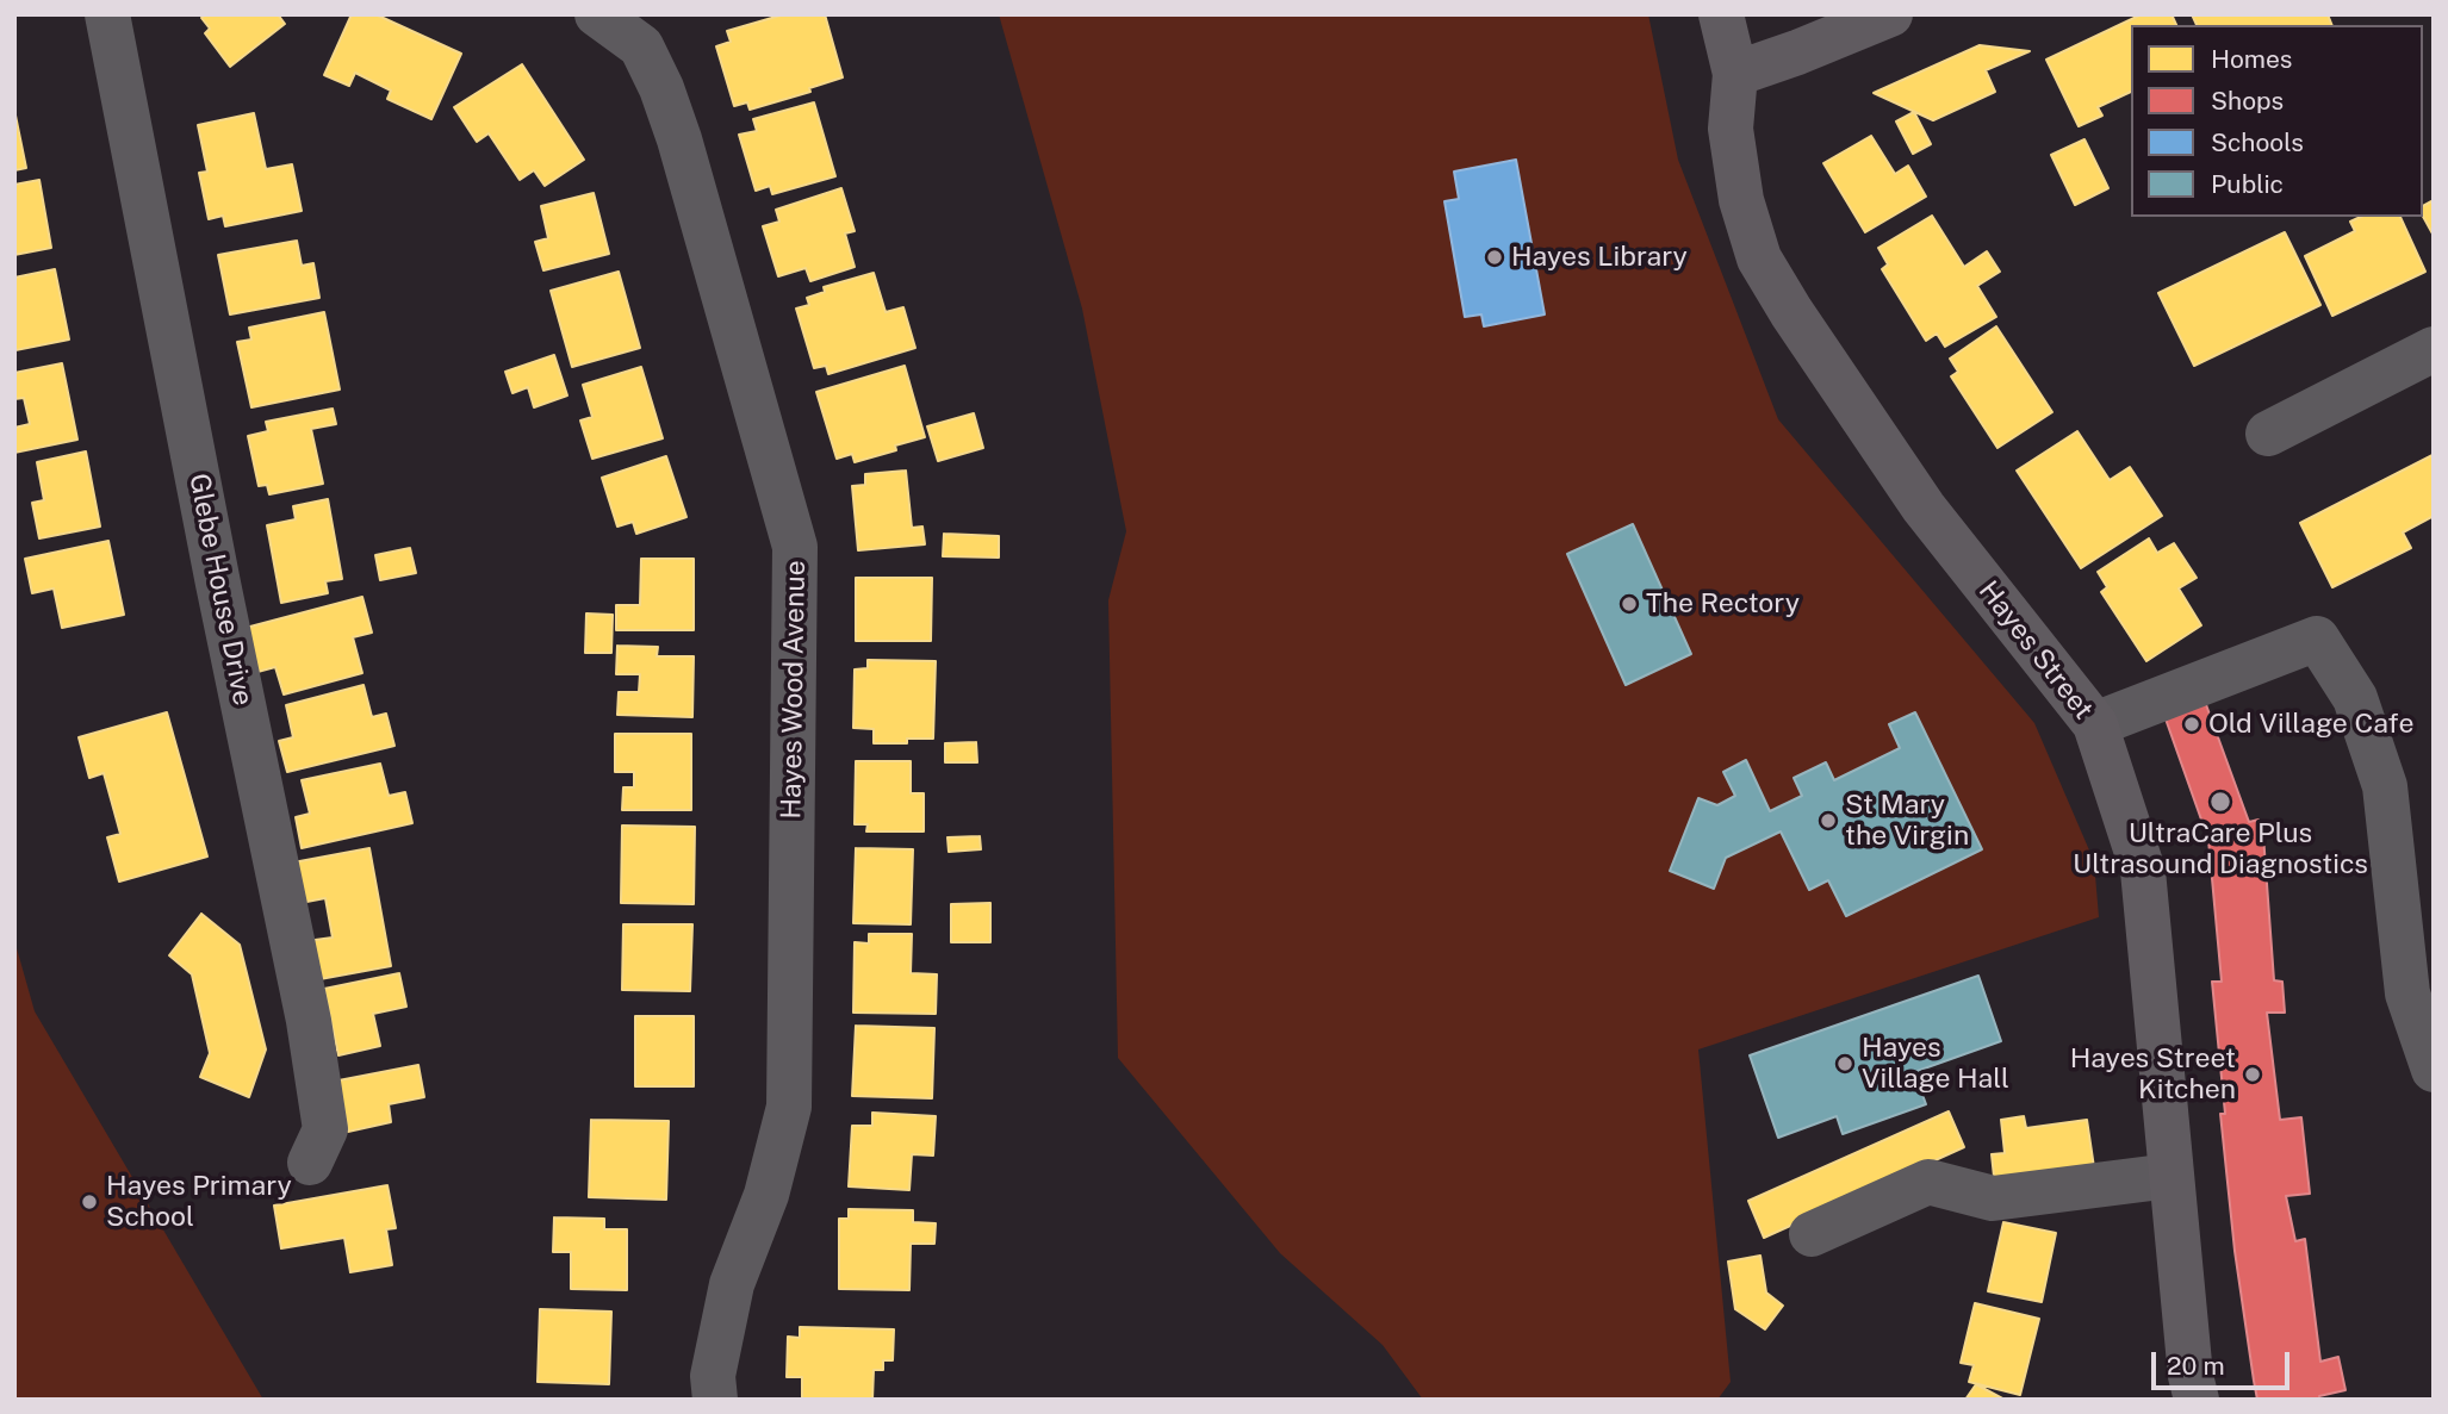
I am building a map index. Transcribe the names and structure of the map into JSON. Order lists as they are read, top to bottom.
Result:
{
  "streets": {
    "main road": ["Hayes Street"],
    "street": ["Glebe House Drive", "Hayes Wood Avenue"]
  },
  "places": [
    "Hayes Library",
    "The Rectory",
    "Old Village Cafe",
    "UltraCare Plus Ultrasound Diagnostics",
    "St Mary the Virgin",
    "Hayes Village Hall",
    "Hayes Street Kitchen",
    "Hayes Primary School"
  ],
  "legend": [
    "Homes",
    "Shops",
    "Schools",
    "Public"
  ],
  "scale_bar": "20 m"
}
